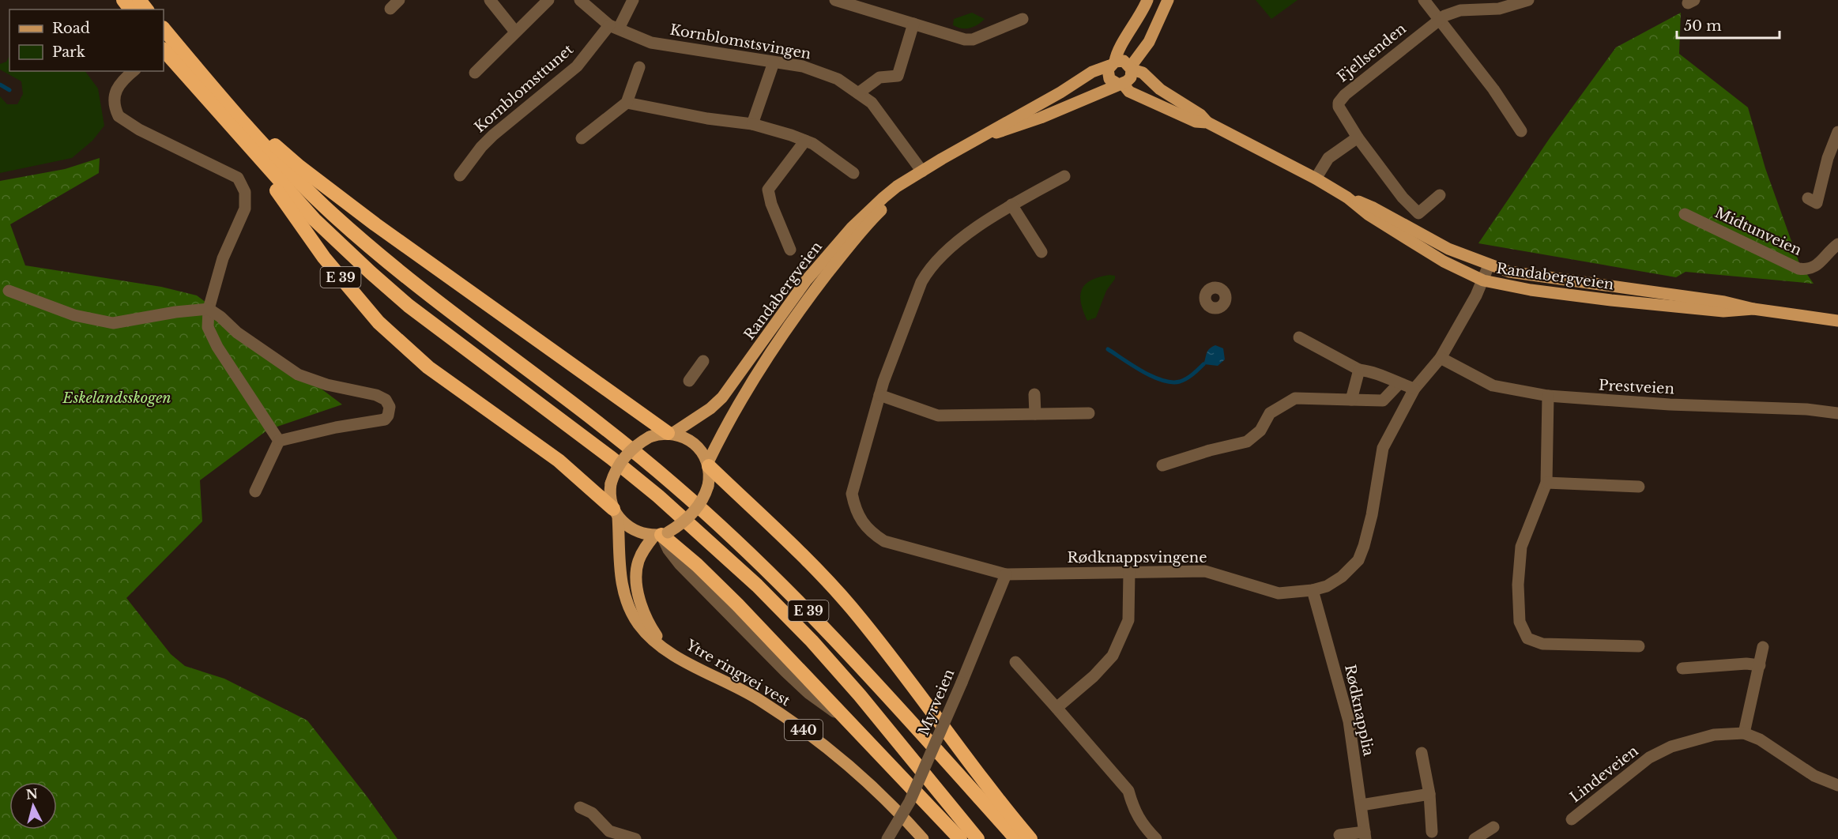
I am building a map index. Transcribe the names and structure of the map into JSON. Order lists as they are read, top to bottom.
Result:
{
  "streets": {
    "highway": ["E 39"],
    "main road": ["Randabergveien", "Ytre ringvei vest", "440"],
    "street": [
      "Kornblomstsvingen",
      "Fjellsenden",
      "Kornblomsttunet",
      "Midtunveien",
      "Prestveien",
      "Rødknappsvingene",
      "Myrveien",
      "Rødknapplia",
      "Lindeveien"
    ]
  },
  "crossings": [
    ["Kornblomstsvingen", "Kornblomsttunet"],
    ["Kornblomstsvingen", "Randabergveien"],
    ["Randabergveien", "E 39"],
    ["Randabergveien", "Rødknappsvingene"],
    ["Randabergveien", "Ytre ringvei vest"],
    ["Randabergveien", "440"],
    ["E 39", "Ytre ringvei vest"],
    ["E 39", "440"],
    ["Prestveien", "Rødknappsvingene"],
    ["Rødknappsvingene", "Myrveien"],
    ["Rødknappsvingene", "Rødknapplia"],
    ["Ytre ringvei vest", "440"]
  ],
  "parks": ["Eskelandsskogen"],
  "legend": ["Road", "Park"],
  "scale_bar": "50 m",
  "north": "top"
}
